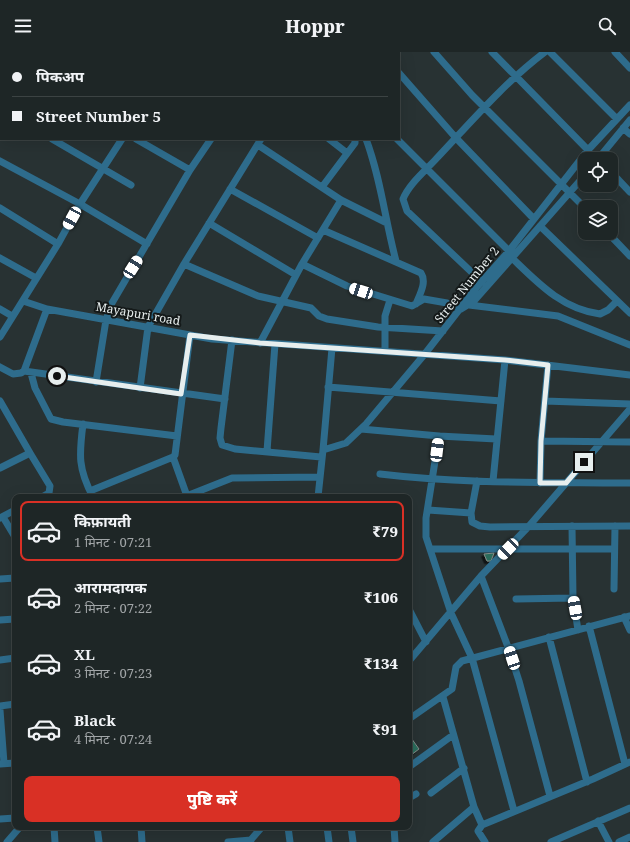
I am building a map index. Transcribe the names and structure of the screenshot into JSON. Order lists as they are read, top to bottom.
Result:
{
  "streets": {
    "street": ["Street Number 2", "Mayapuri road"]
  },
  "crossings": [
    ["Street Number 2", "Mayapuri road"]
  ],
  "page": {
    "header": "Hoppr",
    "banner": ["पिकअप", "Street Number 5"],
    "list": [
      {
        "name": "किफ़ायती",
        "note": "1 मिनट · 07:21",
        "value": "₹79"
      },
      {
        "name": "आरामदायक",
        "note": "2 मिनट · 07:22",
        "value": "₹106"
      },
      {
        "name": "XL",
        "note": "3 मिनट · 07:23",
        "value": "₹134"
      },
      {
        "name": "Black",
        "note": "4 मिनट · 07:24",
        "value": "₹91"
      }
    ],
    "buttons": "पुष्टि करें"
  }
}
